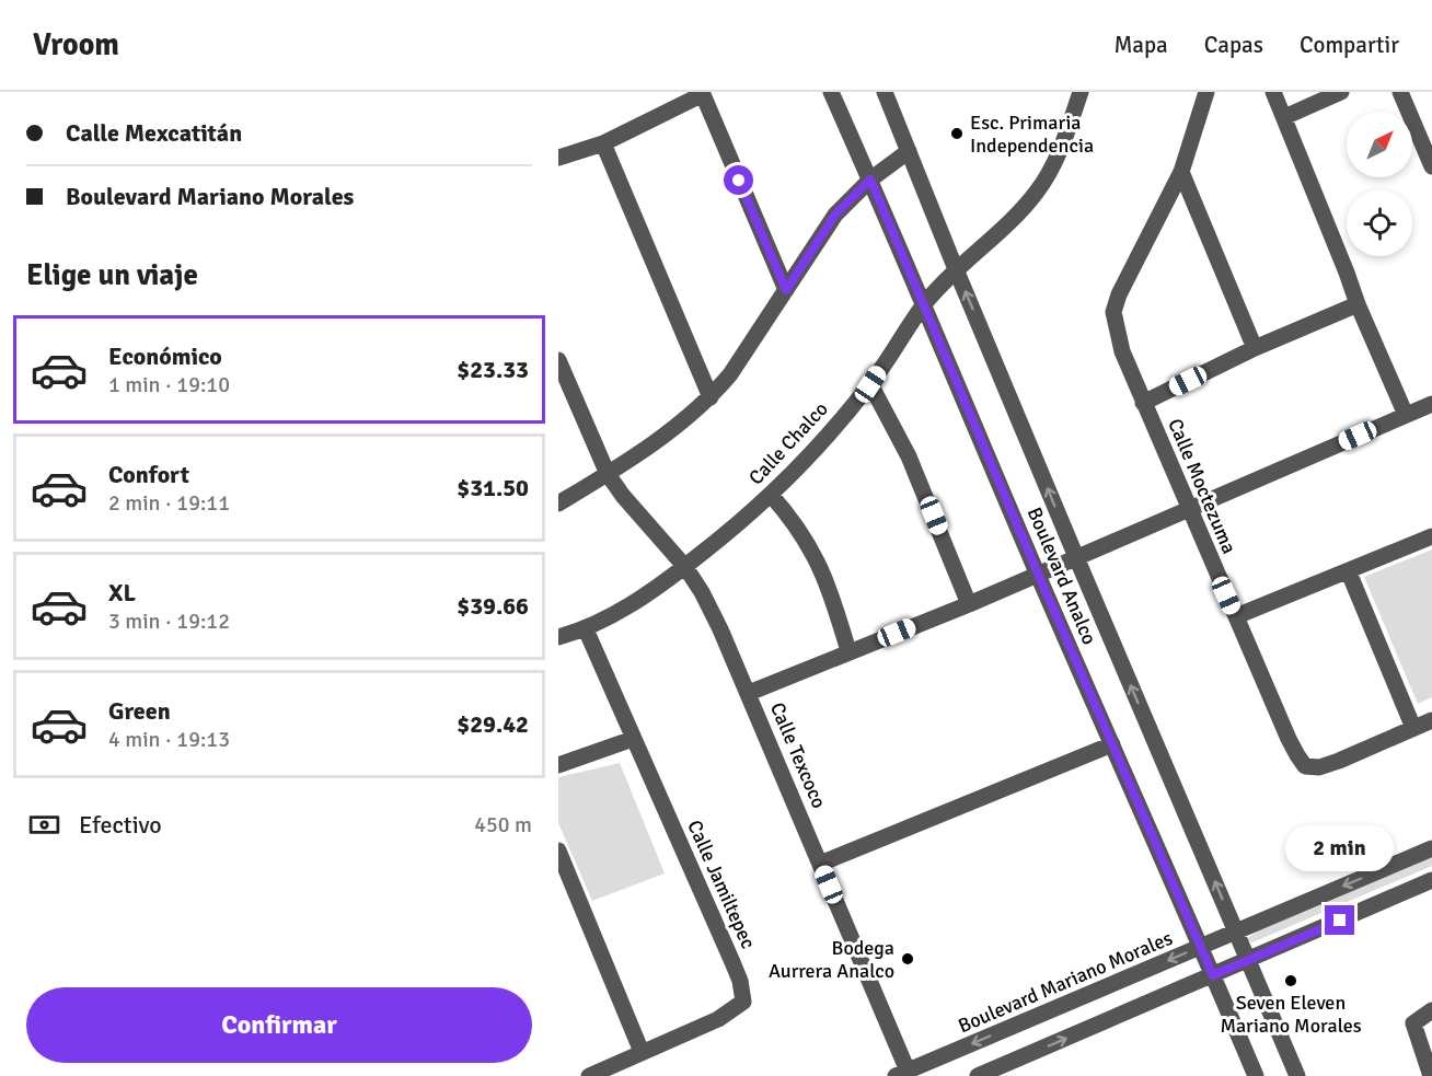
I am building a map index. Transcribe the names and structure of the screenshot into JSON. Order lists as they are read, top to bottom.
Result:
{
  "streets": {
    "street": [
      "Calle Chalco",
      "Calle Moctezuma",
      "Boulevard Analco",
      "Calle Texcoco",
      "Calle Jamiltepec",
      "Boulevard Mariano Morales"
    ]
  },
  "crossings": [
    ["Calle Chalco", "Boulevard Analco"],
    ["Calle Chalco", "Calle Texcoco"],
    ["Calle Chalco", "Calle Jamiltepec"],
    ["Boulevard Analco", "Boulevard Mariano Morales"],
    ["Calle Texcoco", "Boulevard Mariano Morales"]
  ],
  "places": ["Esc. Primaria Independencia", "Bodega Aurrera Analco", "Seven Eleven Mariano Morales"],
  "north": "top right",
  "page": {
    "header": "Vroom",
    "nav": ["Mapa", "Capas", "Compartir"],
    "banner": ["Calle Mexcatitán", "Boulevard Mariano Morales"],
    "heading": "Elige un viaje",
    "list": [
      {
        "name": "Económico",
        "note": "1 min · 19:10",
        "value": "$23.33"
      },
      {
        "name": "Confort",
        "note": "2 min · 19:11",
        "value": "$31.50"
      },
      {
        "name": "XL",
        "note": "3 min · 19:12",
        "value": "$39.66"
      },
      {
        "name": "Green",
        "note": "4 min · 19:13",
        "value": "$29.42"
      }
    ],
    "pay": ["Efectivo", "450 m"],
    "bubble": "2 min",
    "buttons": "Confirmar"
  }
}
